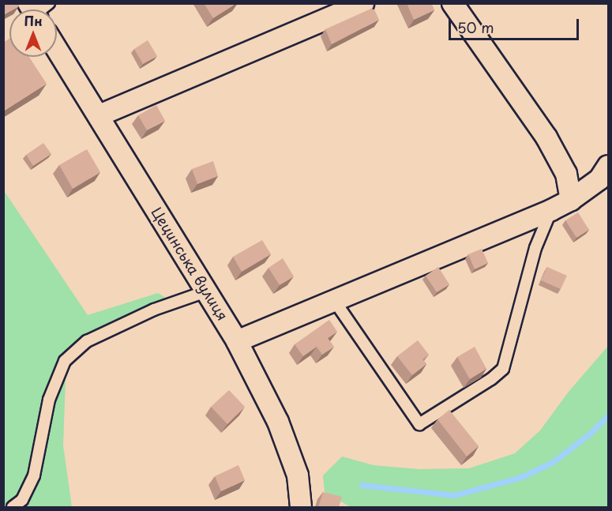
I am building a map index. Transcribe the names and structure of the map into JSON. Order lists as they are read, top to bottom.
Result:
{
  "streets": {
    "street": ["Цецинська вулиця"]
  },
  "scale_bar": "50 m",
  "north": "top"
}
